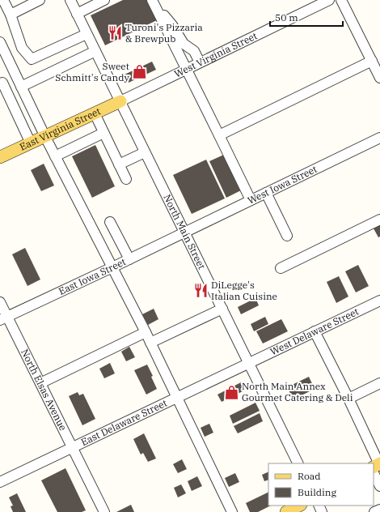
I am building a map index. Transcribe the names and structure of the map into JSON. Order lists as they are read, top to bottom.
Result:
{
  "streets": {
    "main road": ["East Virginia Street"],
    "street": [
      "West Virginia Street",
      "West Iowa Street",
      "North Main Street",
      "East Iowa Street",
      "West Delaware Street",
      "North Elsas Avenue",
      "East Delaware Street"
    ]
  },
  "crossings": [
    ["West Virginia Street", "East Virginia Street"],
    ["West Virginia Street", "North Main Street"],
    ["East Virginia Street", "North Main Street"],
    ["West Iowa Street", "North Main Street"],
    ["West Iowa Street", "East Iowa Street"],
    ["North Main Street", "East Iowa Street"],
    ["North Main Street", "West Delaware Street"],
    ["North Main Street", "East Delaware Street"],
    ["East Iowa Street", "North Elsas Avenue"],
    ["West Delaware Street", "East Delaware Street"],
    ["North Elsas Avenue", "East Delaware Street"]
  ],
  "places": {
    "restaurant": ["Turoni's Pizzaria & Brewpub", "DiLegge's Italian Cuisine"],
    "shop": ["Sweet Schmitt's Candy", "North Main Annex Gourmet Catering & Deli"]
  },
  "legend": ["Road", "Building"],
  "scale_bar": "50 m"
}
